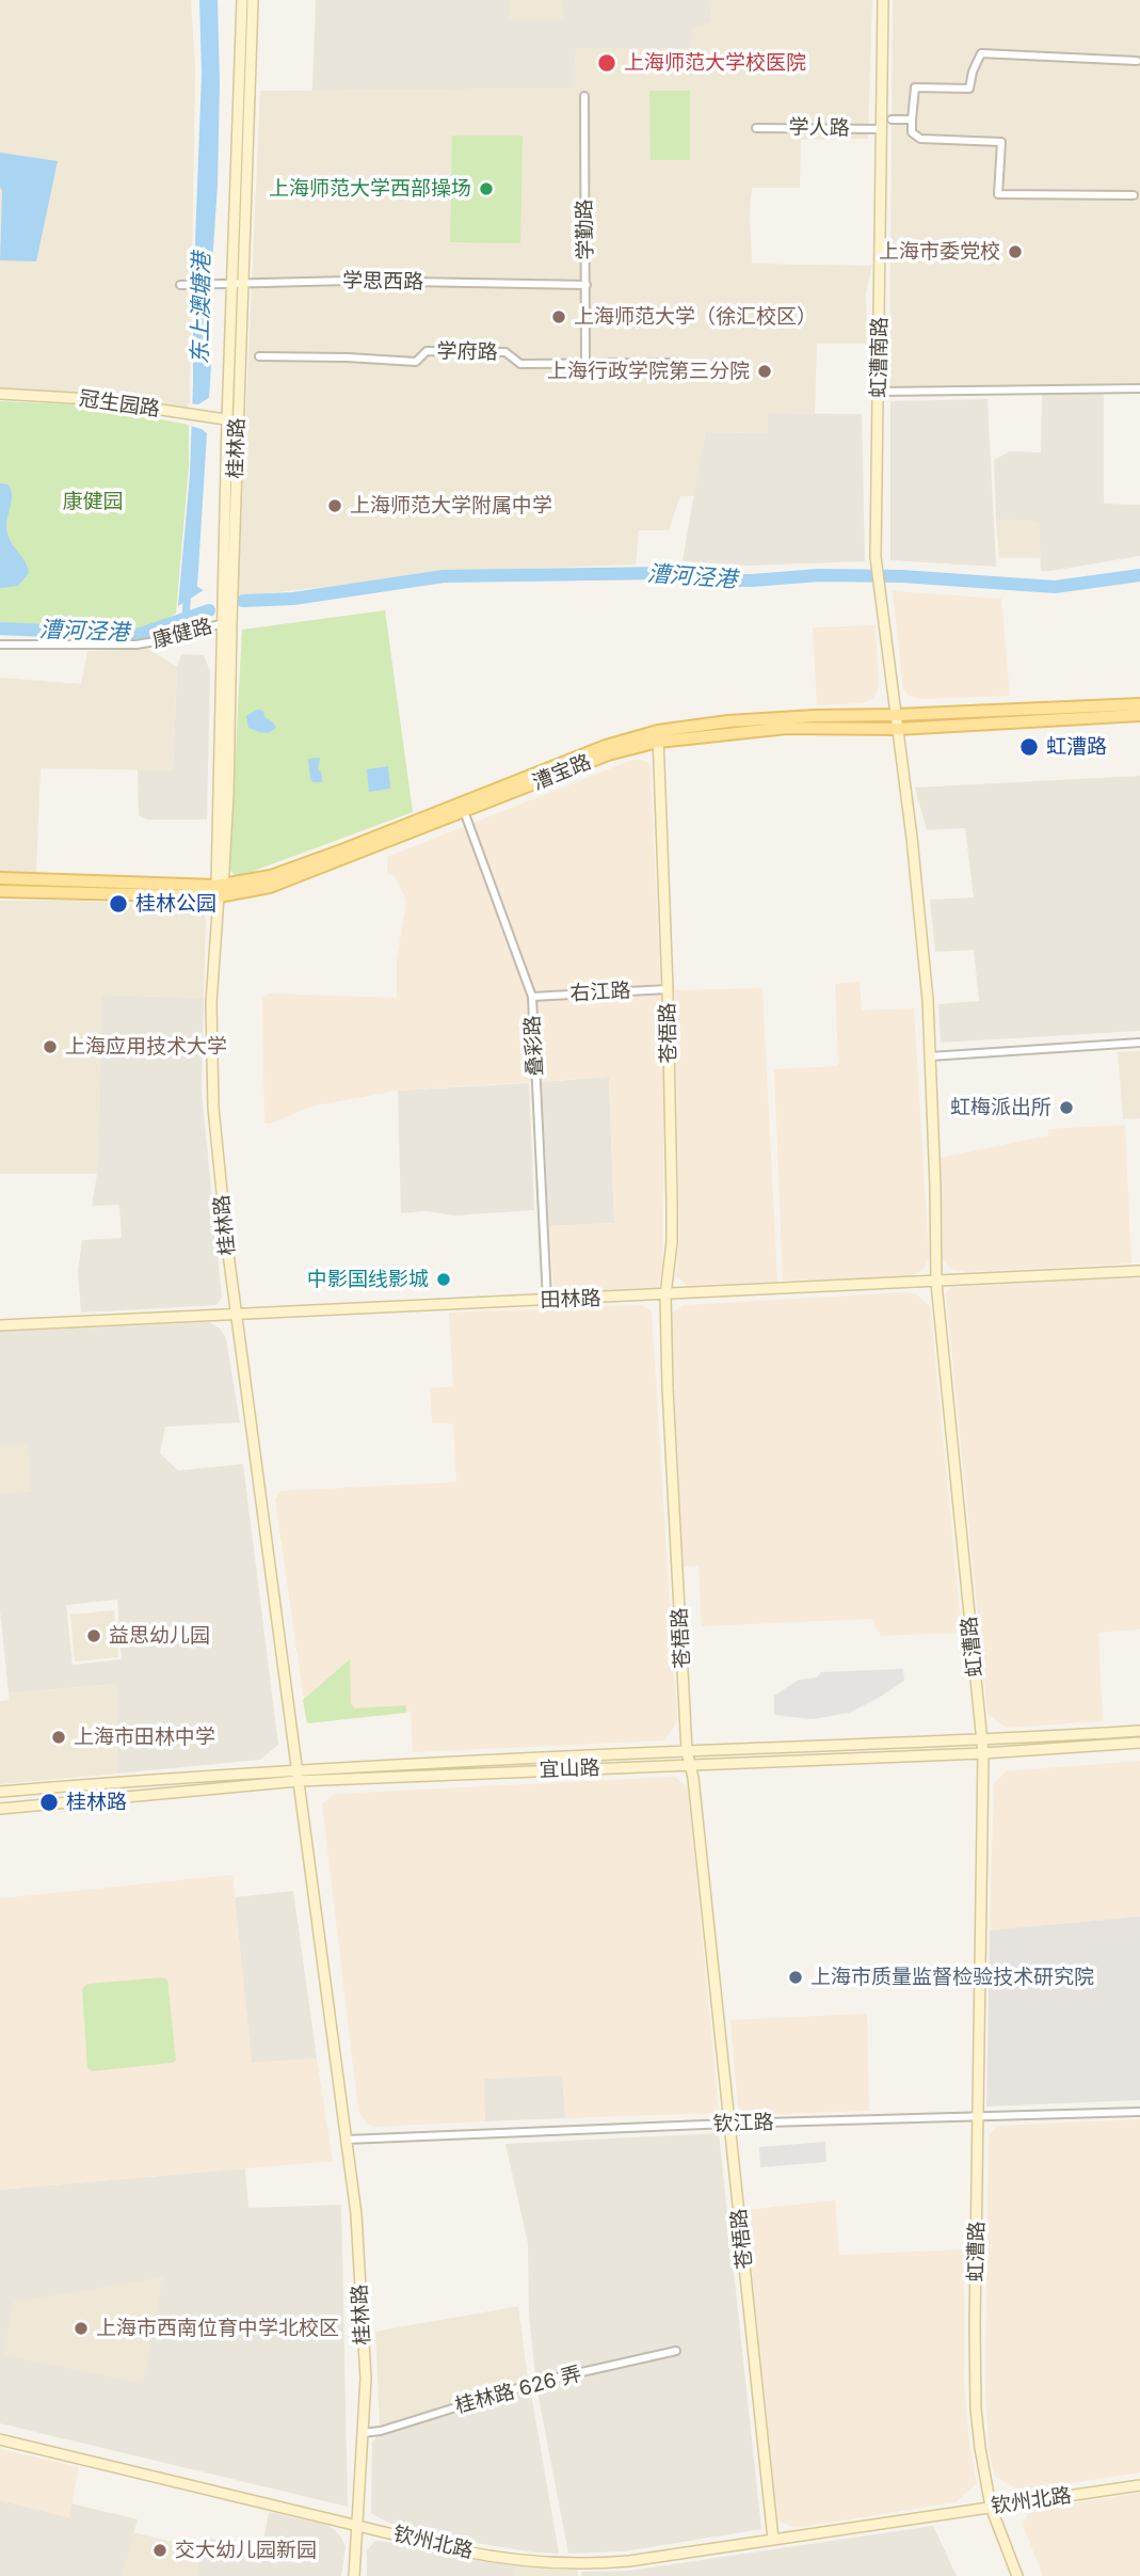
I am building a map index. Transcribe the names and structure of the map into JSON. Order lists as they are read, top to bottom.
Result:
{
  "streets": {
    "main road": [
      "虹漕南路",
      "冠生园路",
      "桂林路",
      "漕宝路",
      "苍梧路",
      "田林路",
      "虹漕路",
      "宜山路",
      "钦州北路"
    ],
    "street": [
      "学人路",
      "学勤路",
      "学思西路",
      "学府路",
      "康健路",
      "右江路",
      "叠彩路",
      "钦江路",
      "桂林路 626 弄"
    ]
  },
  "crossings": [
    ["学人路", "虹漕南路"],
    ["学勤路", "学思西路"],
    ["学勤路", "学府路"],
    ["学思西路", "桂林路"],
    ["虹漕南路", "漕宝路"],
    ["虹漕南路", "虹漕路"],
    ["冠生园路", "桂林路"],
    ["桂林路", "康健路"],
    ["桂林路", "漕宝路"],
    ["桂林路", "田林路"],
    ["桂林路", "宜山路"],
    ["桂林路", "钦江路"],
    ["桂林路", "桂林路 626 弄"],
    ["桂林路", "钦州北路"],
    ["漕宝路", "苍梧路"],
    ["漕宝路", "叠彩路"],
    ["漕宝路", "虹漕路"],
    ["右江路", "苍梧路"],
    ["右江路", "叠彩路"],
    ["苍梧路", "田林路"],
    ["苍梧路", "宜山路"],
    ["苍梧路", "钦江路"],
    ["苍梧路", "钦州北路"],
    ["叠彩路", "田林路"],
    ["田林路", "虹漕路"],
    ["虹漕路", "宜山路"],
    ["虹漕路", "钦江路"],
    ["虹漕路", "钦州北路"]
  ],
  "water": ["东上澳塘港", "漕河泾港"],
  "parks": ["康健园"],
  "places": [
    "上海师范大学校医院",
    "上海师范大学西部操场",
    "上海市委党校",
    "上海师范大学（徐汇校区）",
    "上海行政学院第三分院",
    "上海师范大学附属中学",
    "虹漕路",
    "桂林公园",
    "上海应用技术大学",
    "虹梅派出所",
    "中影国线影城",
    "益思幼儿园",
    "上海市田林中学",
    "桂林路",
    "上海市质量监督检验技术研究院",
    "上海市西南位育中学北校区",
    "交大幼儿园新园"
  ]
}
